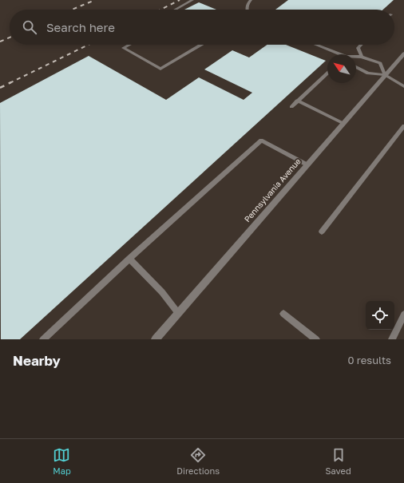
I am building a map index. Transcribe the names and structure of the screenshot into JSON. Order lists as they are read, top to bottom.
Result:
{
  "streets": {
    "street": ["Pennsylvania Avenue"]
  },
  "north": "top left",
  "page": {
    "search": "Search here",
    "heading": ["Nearby", "0 results"],
    "nav": ["Map", "Directions", "Saved"]
  }
}
